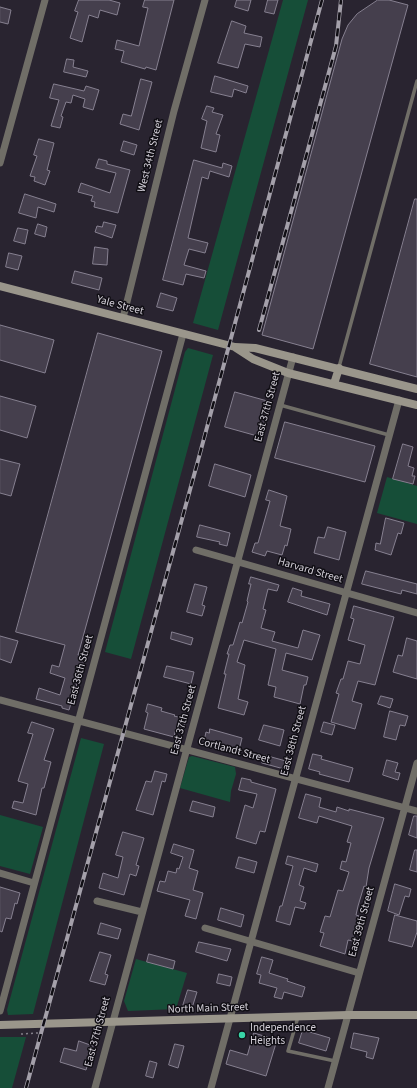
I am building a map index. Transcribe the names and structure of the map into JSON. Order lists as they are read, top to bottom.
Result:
{
  "streets": {
    "main road": ["Yale Street", "North Main Street"],
    "street": [
      "West 34th Street",
      "East 37th Street",
      "Harvard Street",
      "East 36th Street",
      "East 38th Street",
      "Cortlandt Street",
      "East 39th Street"
    ]
  },
  "crossings": [
    ["West 34th Street", "Yale Street"],
    ["Yale Street", "East 37th Street"],
    ["Yale Street", "East 36th Street"],
    ["Yale Street", "East 38th Street"],
    ["East 37th Street", "Harvard Street"],
    ["East 37th Street", "Cortlandt Street"],
    ["East 37th Street", "North Main Street"],
    ["Harvard Street", "East 38th Street"],
    ["East 36th Street", "Cortlandt Street"],
    ["East 38th Street", "Cortlandt Street"],
    ["East 38th Street", "North Main Street"],
    ["Cortlandt Street", "East 39th Street"],
    ["East 39th Street", "North Main Street"]
  ],
  "places": ["Independence Heights"]
}
